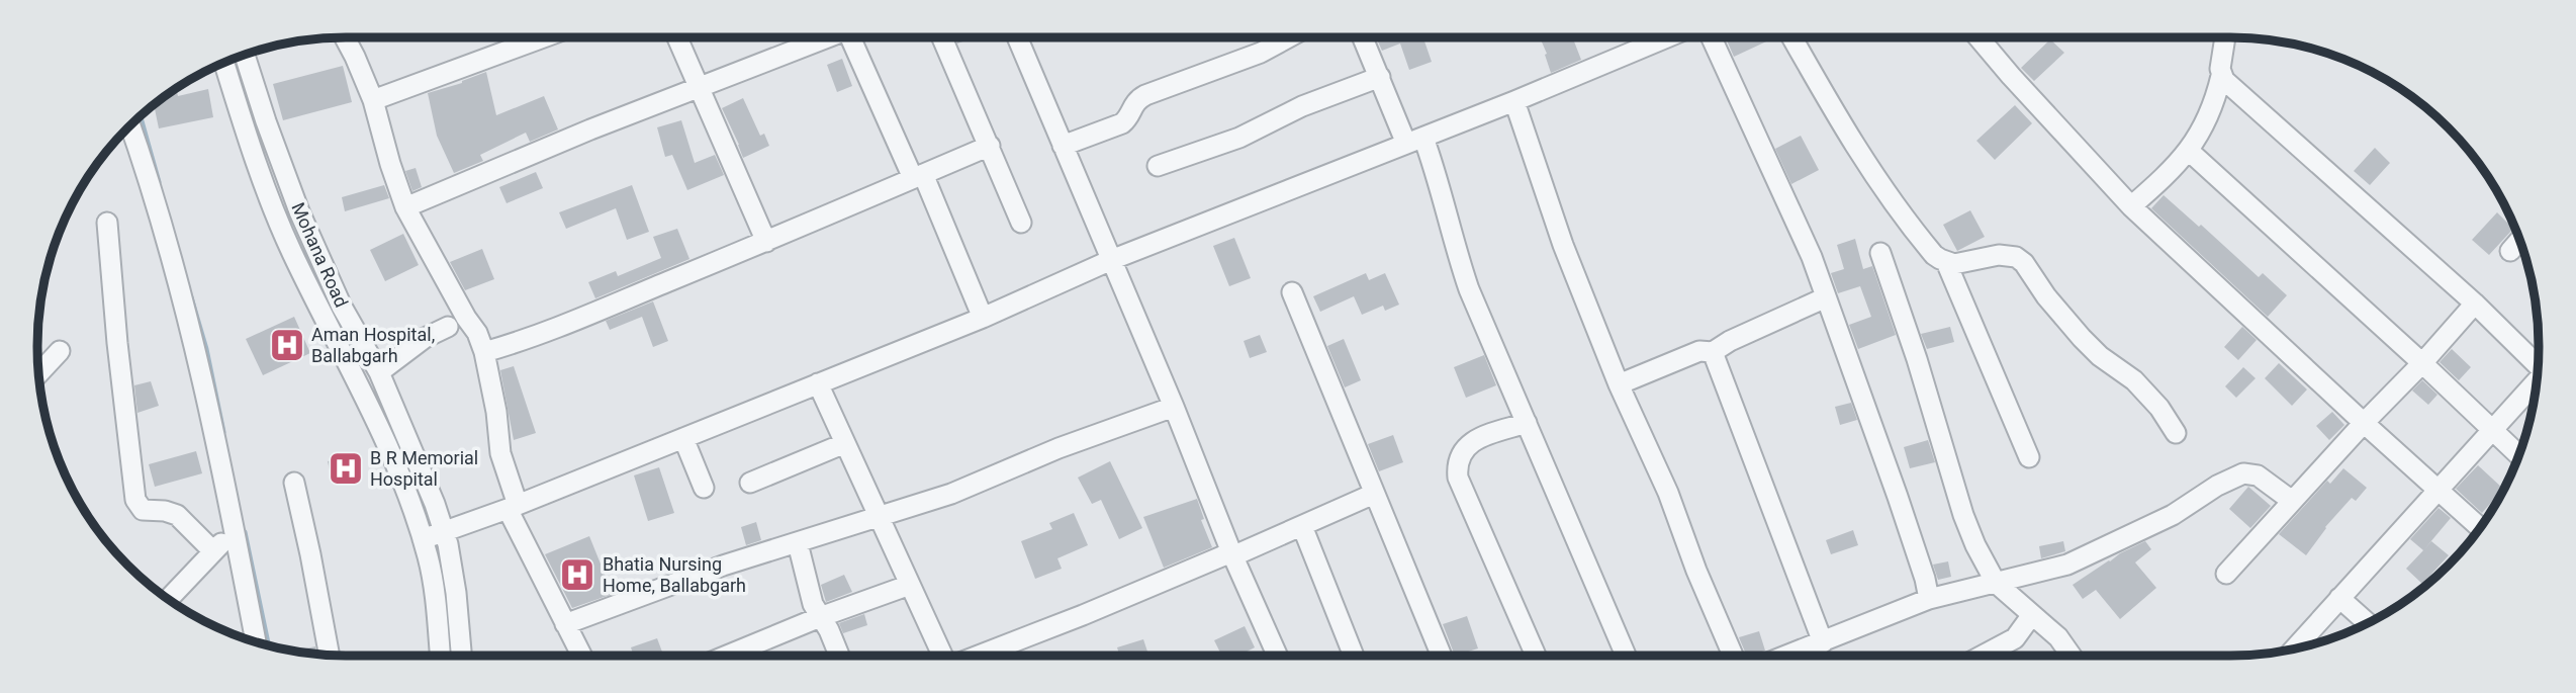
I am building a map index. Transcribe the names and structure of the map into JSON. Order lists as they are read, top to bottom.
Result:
{
  "streets": {
    "street": ["Mohana Road"]
  },
  "places": {
    "hospital": ["Aman Hospital, Ballabgarh", "B R Memorial Hospital", "Bhatia Nursing Home, Ballabgarh"]
  }
}
